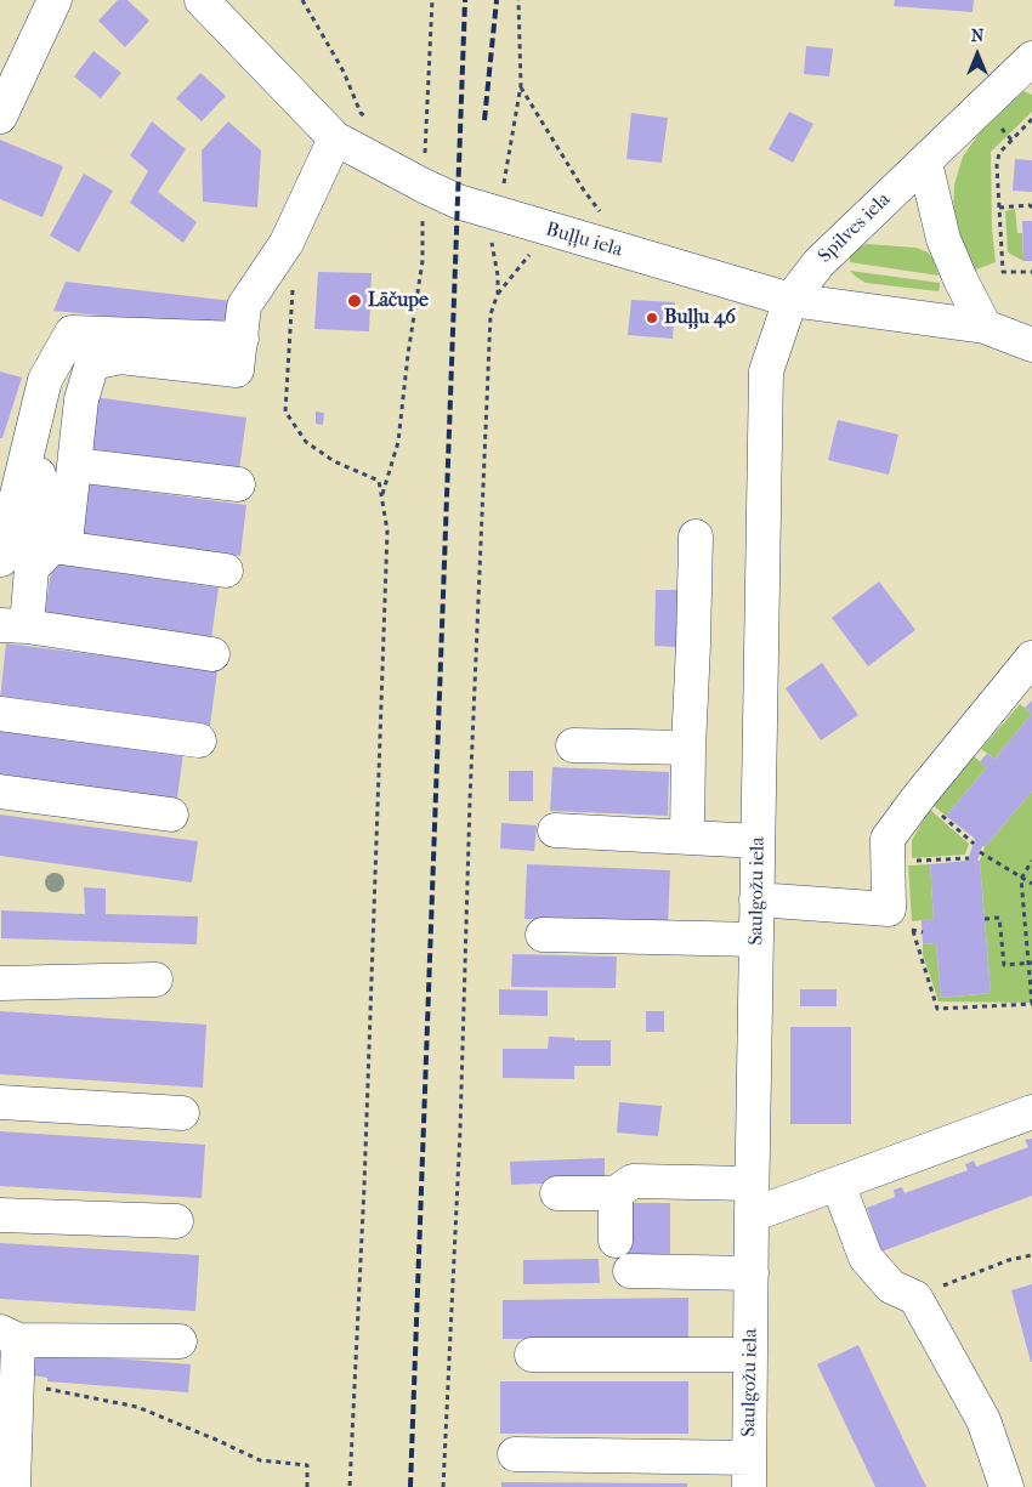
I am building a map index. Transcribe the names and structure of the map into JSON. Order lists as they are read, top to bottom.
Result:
{
  "streets": {
    "street": ["Spilves iela", "Buļļu iela", "Saulgožu iela"]
  },
  "crossings": [
    ["Spilves iela", "Buļļu iela"],
    ["Spilves iela", "Saulgožu iela"],
    ["Buļļu iela", "Saulgožu iela"]
  ],
  "places": ["Lāčupe", "Buļļu 46"],
  "north": "top"
}
